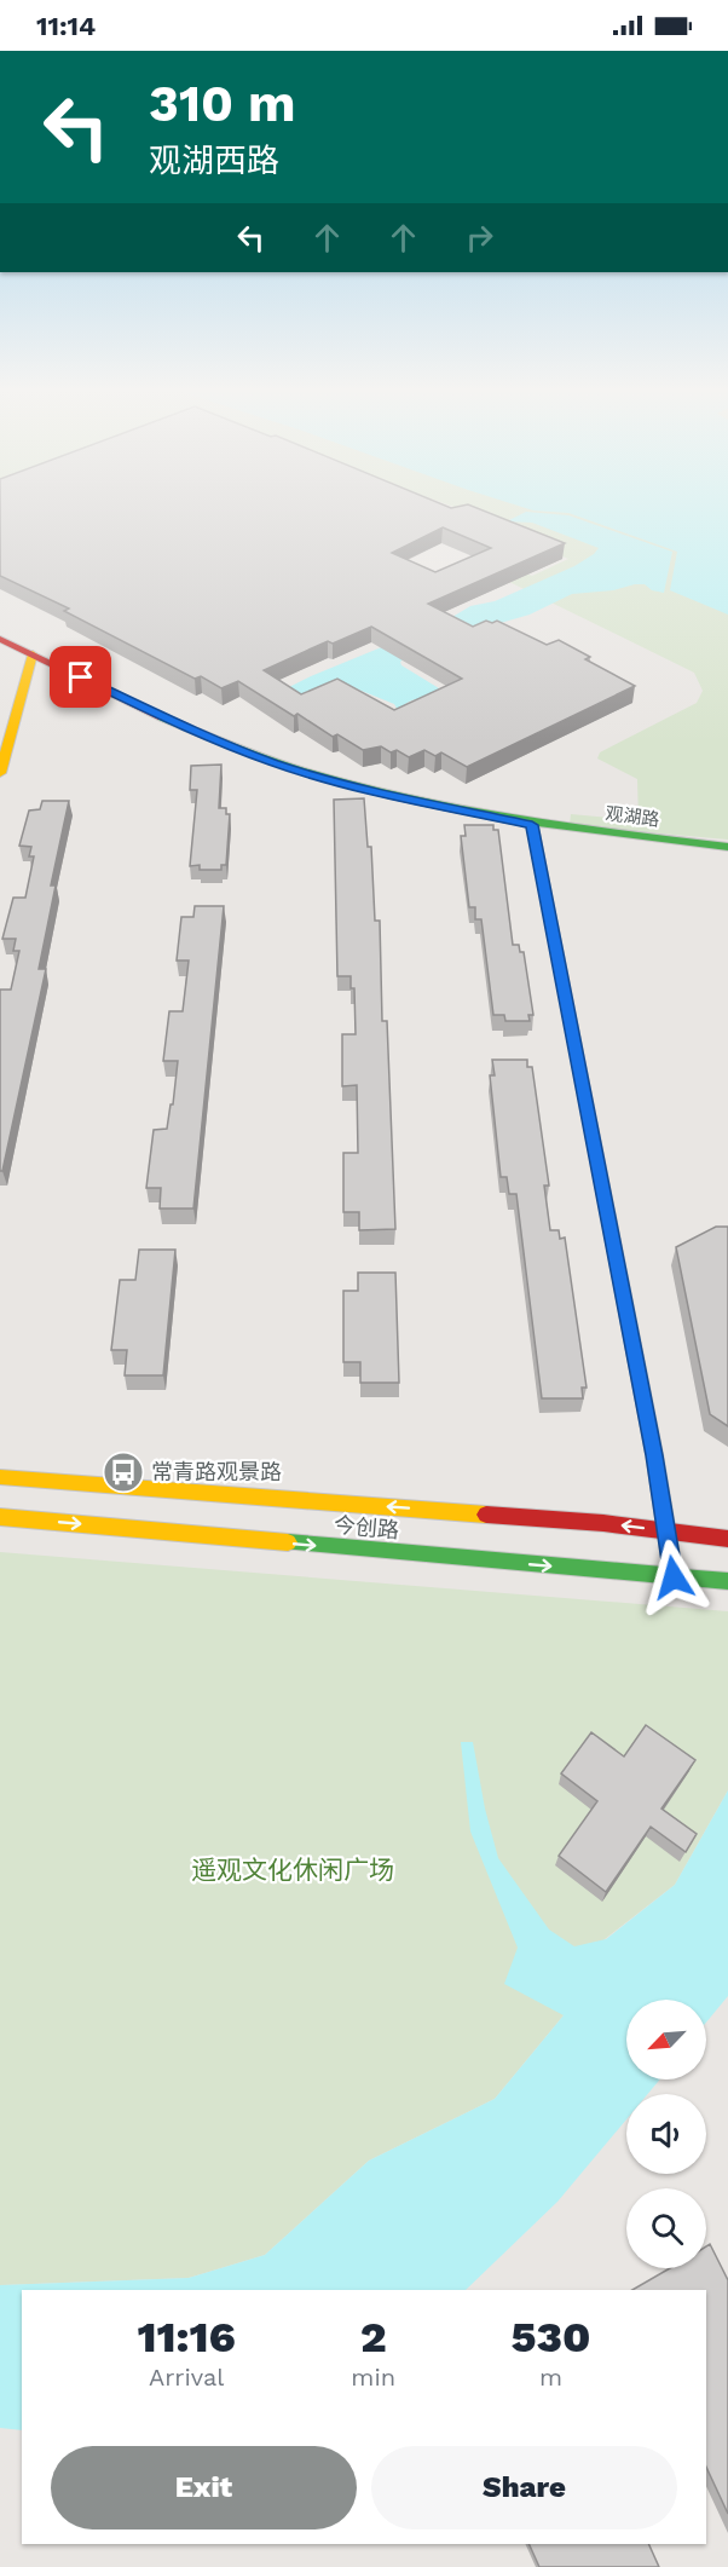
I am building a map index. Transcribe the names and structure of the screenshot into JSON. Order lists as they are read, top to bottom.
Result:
{
  "streets": {
    "street": ["观湖路", "今创路"]
  },
  "parks": ["遥观文化休闲广场"],
  "places": {
    "bus stop": ["常青路观景路"]
  },
  "north": "bottom left",
  "page": {
    "status": "11:14",
    "turn": ["310 m", "观湖西路"],
    "eta": [
      "11:16",
      "Arrival",
      "2",
      "min",
      "530",
      "m"
    ],
    "buttons": ["Exit", "Share"]
  }
}
